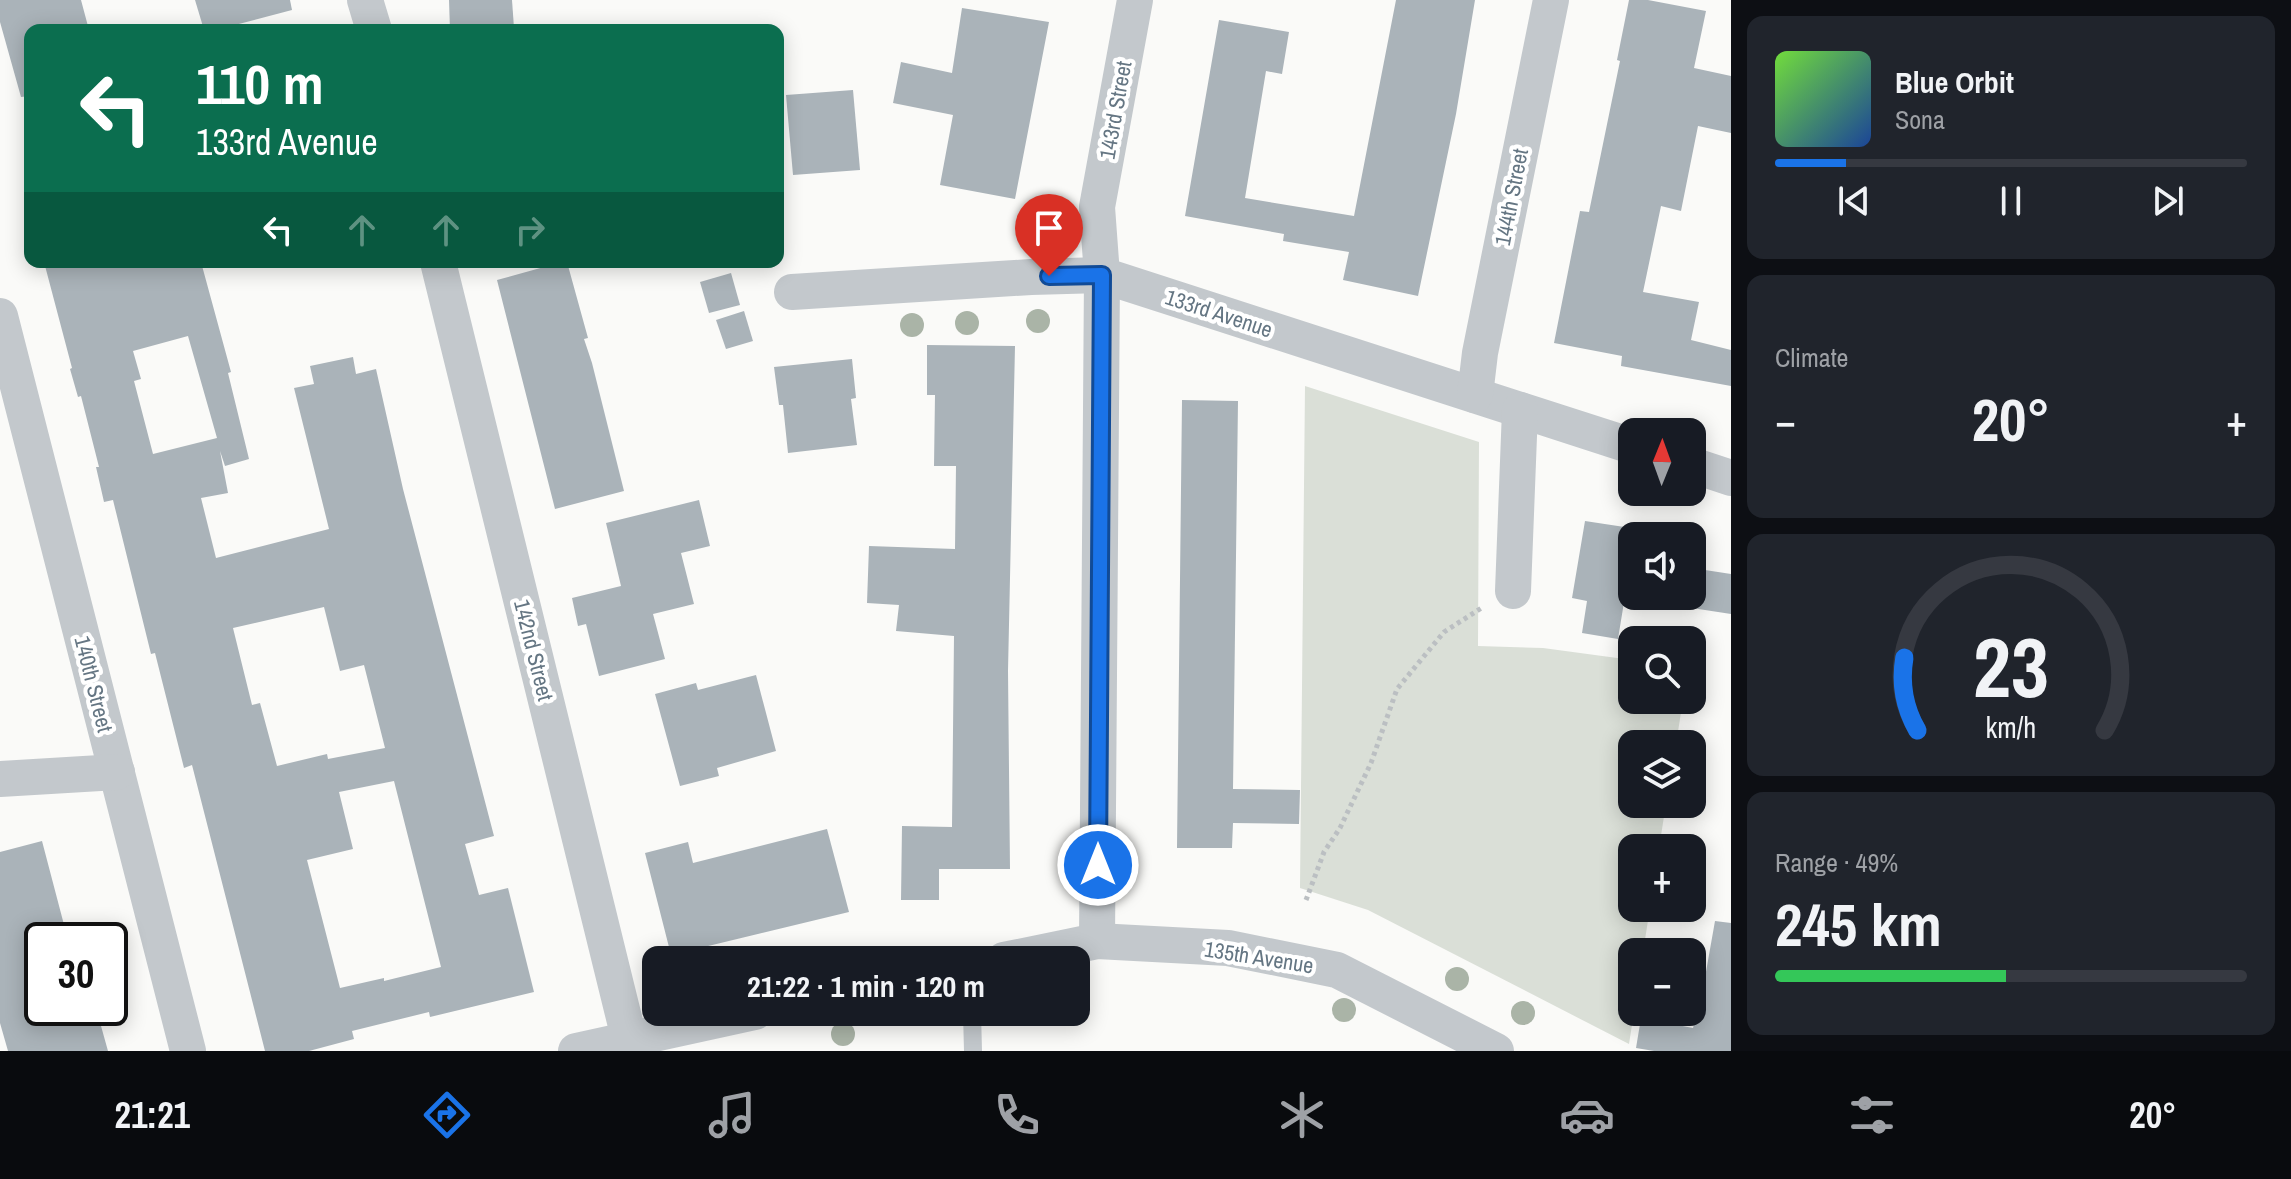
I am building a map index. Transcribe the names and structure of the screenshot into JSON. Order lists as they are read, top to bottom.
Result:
{
  "streets": {
    "street": [
      "143rd Street",
      "144th Street",
      "133rd Avenue",
      "142nd Street",
      "140th Street",
      "135th Avenue"
    ]
  },
  "crossings": [
    ["143rd Street", "133rd Avenue"],
    ["143rd Street", "135th Avenue"],
    ["144th Street", "133rd Avenue"]
  ],
  "north": "top",
  "page": {
    "turn": ["110 m", "133rd Avenue"],
    "song": ["Blue Orbit", "Sona"],
    "tile": [
      "Climate",
      ["Range · 49%", "245 km"]
    ],
    "heat": ["−", "20°", "+"],
    "map_buttons": ["+", "−"],
    "limit": "30",
    "trip": "21:22 · 1 min · 120 m",
    "tabs": ["21:21", "20°"],
    "gauge": ["23", "km/h"]
  }
}
